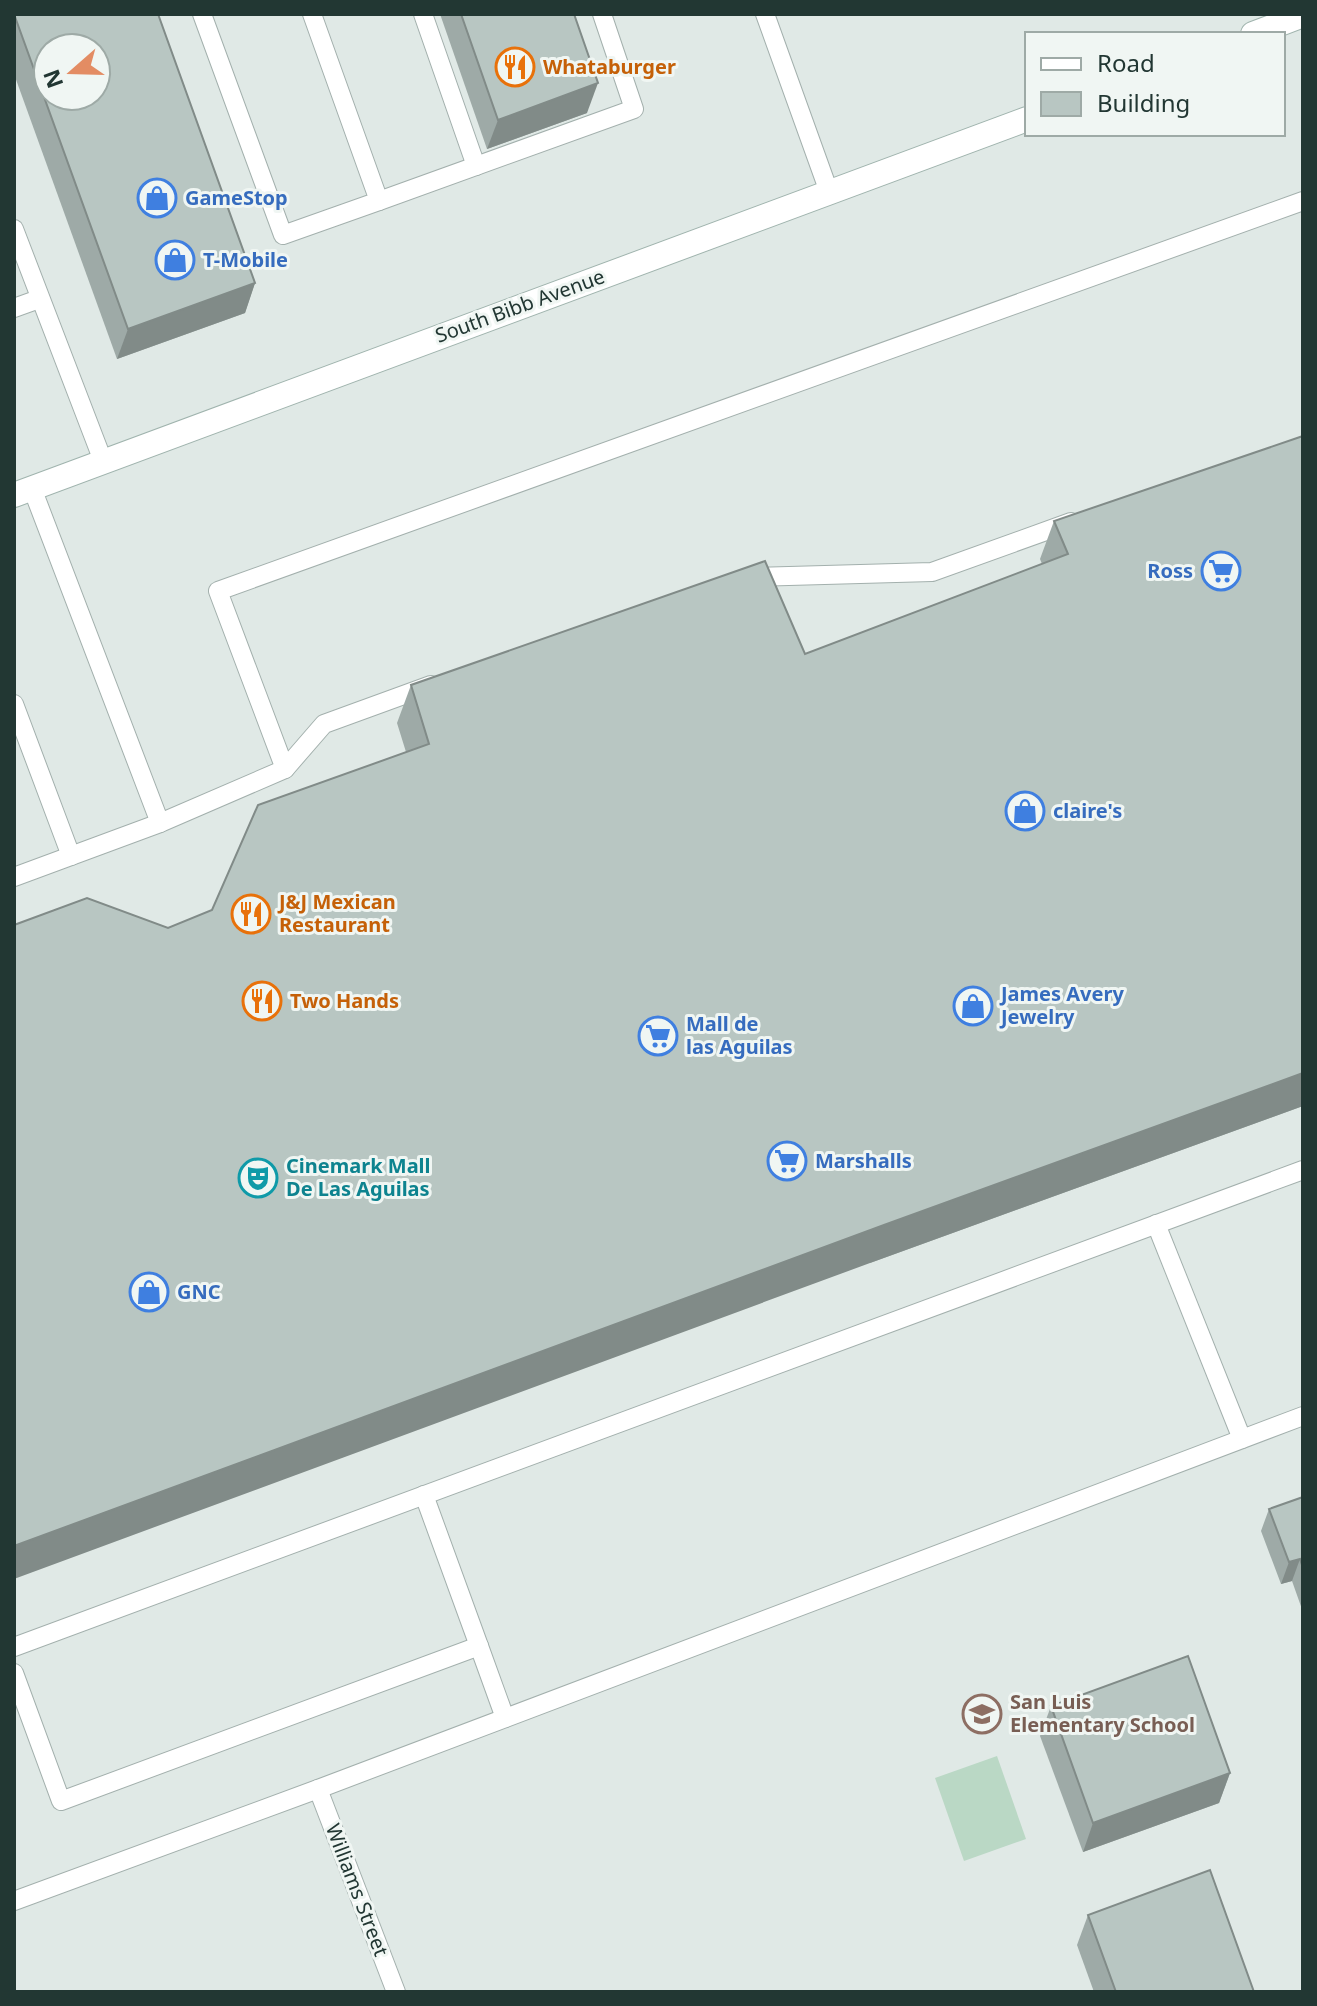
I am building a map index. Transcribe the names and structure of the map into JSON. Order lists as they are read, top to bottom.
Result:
{
  "streets": {
    "main road": ["South Bibb Avenue"],
    "lane": ["Williams Street"]
  },
  "places": {
    "restaurant": ["Whataburger", "J&J Mexican Restaurant", "Two Hands"],
    "shop": [
      "GameStop",
      "T-Mobile",
      "claire's",
      "James Avery Jewelry",
      "GNC"
    ],
    "supermarket": ["Ross", "Mall de las Aguilas", "Marshalls"],
    "theatre": ["Cinemark Mall De Las Aguilas"],
    "school or university": ["San Luis Elementary School"]
  },
  "legend": ["Road", "Building"],
  "north": "left"
}
